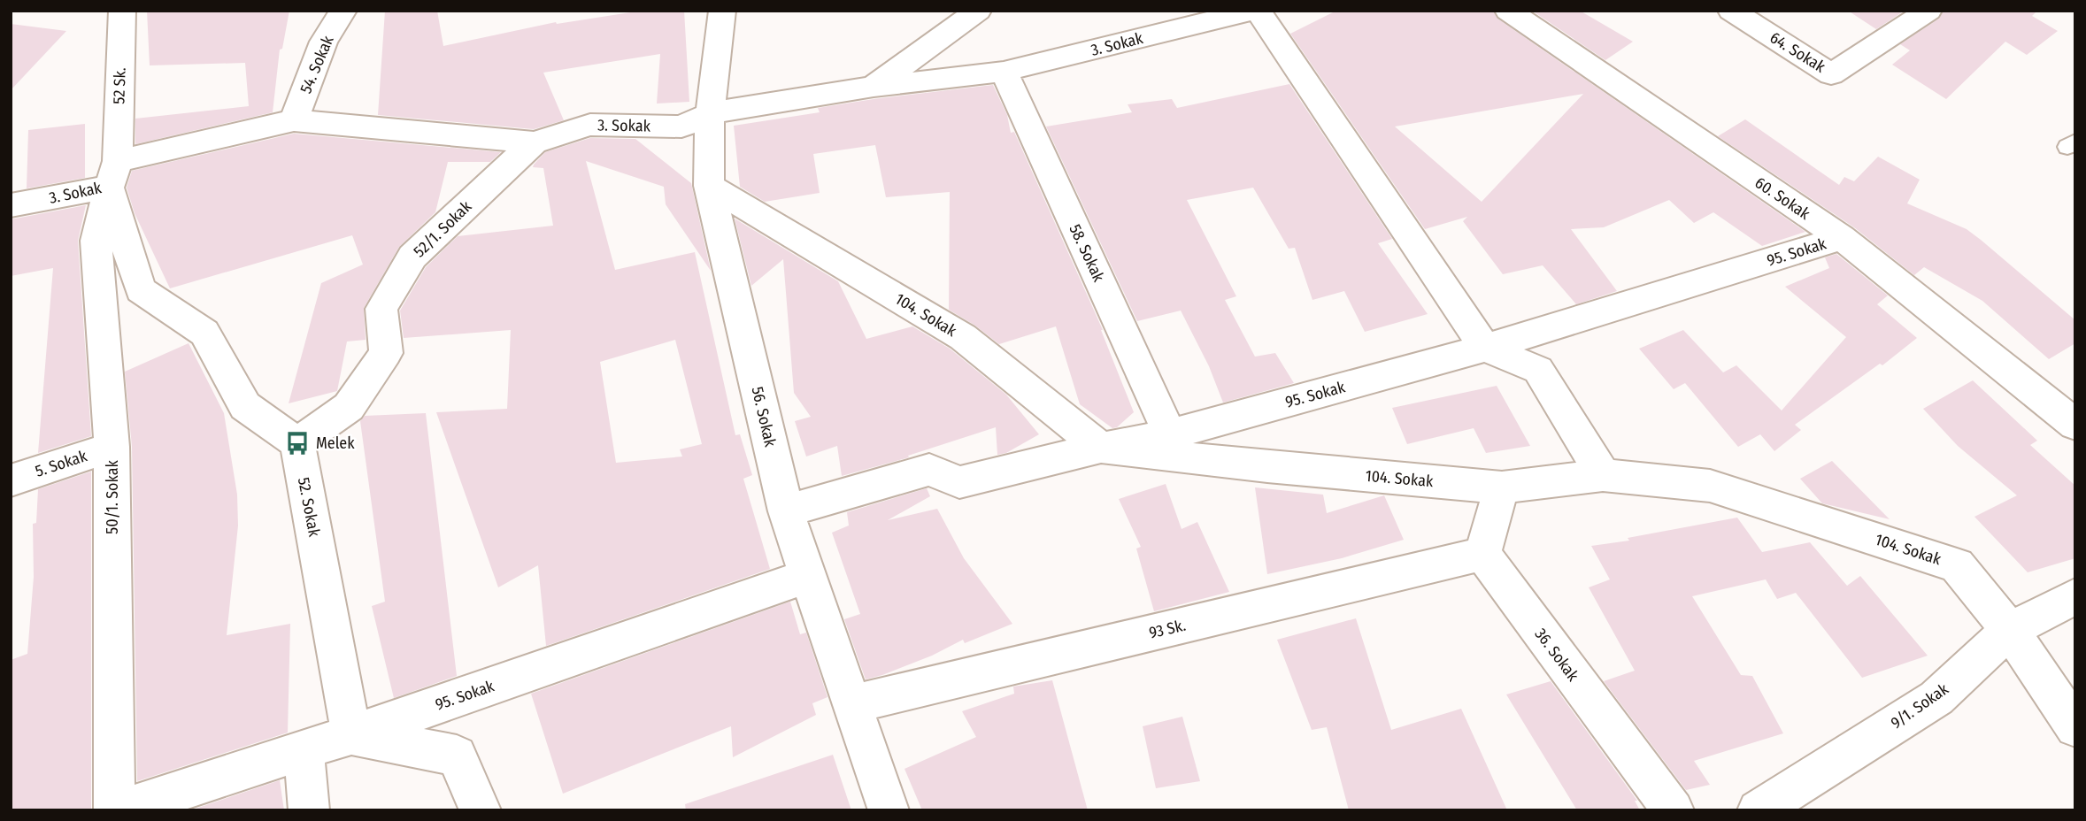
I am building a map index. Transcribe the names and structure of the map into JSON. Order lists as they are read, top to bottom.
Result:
{
  "streets": {
    "street": [
      "3. Sokak",
      "64. Sokak",
      "54. Sokak",
      "52 Sk.",
      "60. Sokak",
      "52/1. Sokak",
      "95. Sokak",
      "58. Sokak",
      "104. Sokak",
      "56. Sokak",
      "5. Sokak",
      "50/1. Sokak",
      "52. Sokak",
      "93 Sk.",
      "36. Sokak",
      "9/1. Sokak"
    ]
  },
  "crossings": [
    ["3. Sokak", "54. Sokak"],
    ["3. Sokak", "52 Sk."],
    ["3. Sokak", "52/1. Sokak"],
    ["3. Sokak", "58. Sokak"],
    ["3. Sokak", "56. Sokak"],
    ["3. Sokak", "50/1. Sokak"],
    ["52 Sk.", "50/1. Sokak"],
    ["60. Sokak", "95. Sokak"],
    ["52/1. Sokak", "52. Sokak"],
    ["95. Sokak", "58. Sokak"],
    ["95. Sokak", "104. Sokak"],
    ["95. Sokak", "56. Sokak"],
    ["95. Sokak", "52. Sokak"],
    ["104. Sokak", "56. Sokak"],
    ["104. Sokak", "9/1. Sokak"],
    ["56. Sokak", "93 Sk."],
    ["5. Sokak", "50/1. Sokak"],
    ["93 Sk.", "36. Sokak"]
  ],
  "places": {
    "bus stop": ["Melek"]
  }
}
